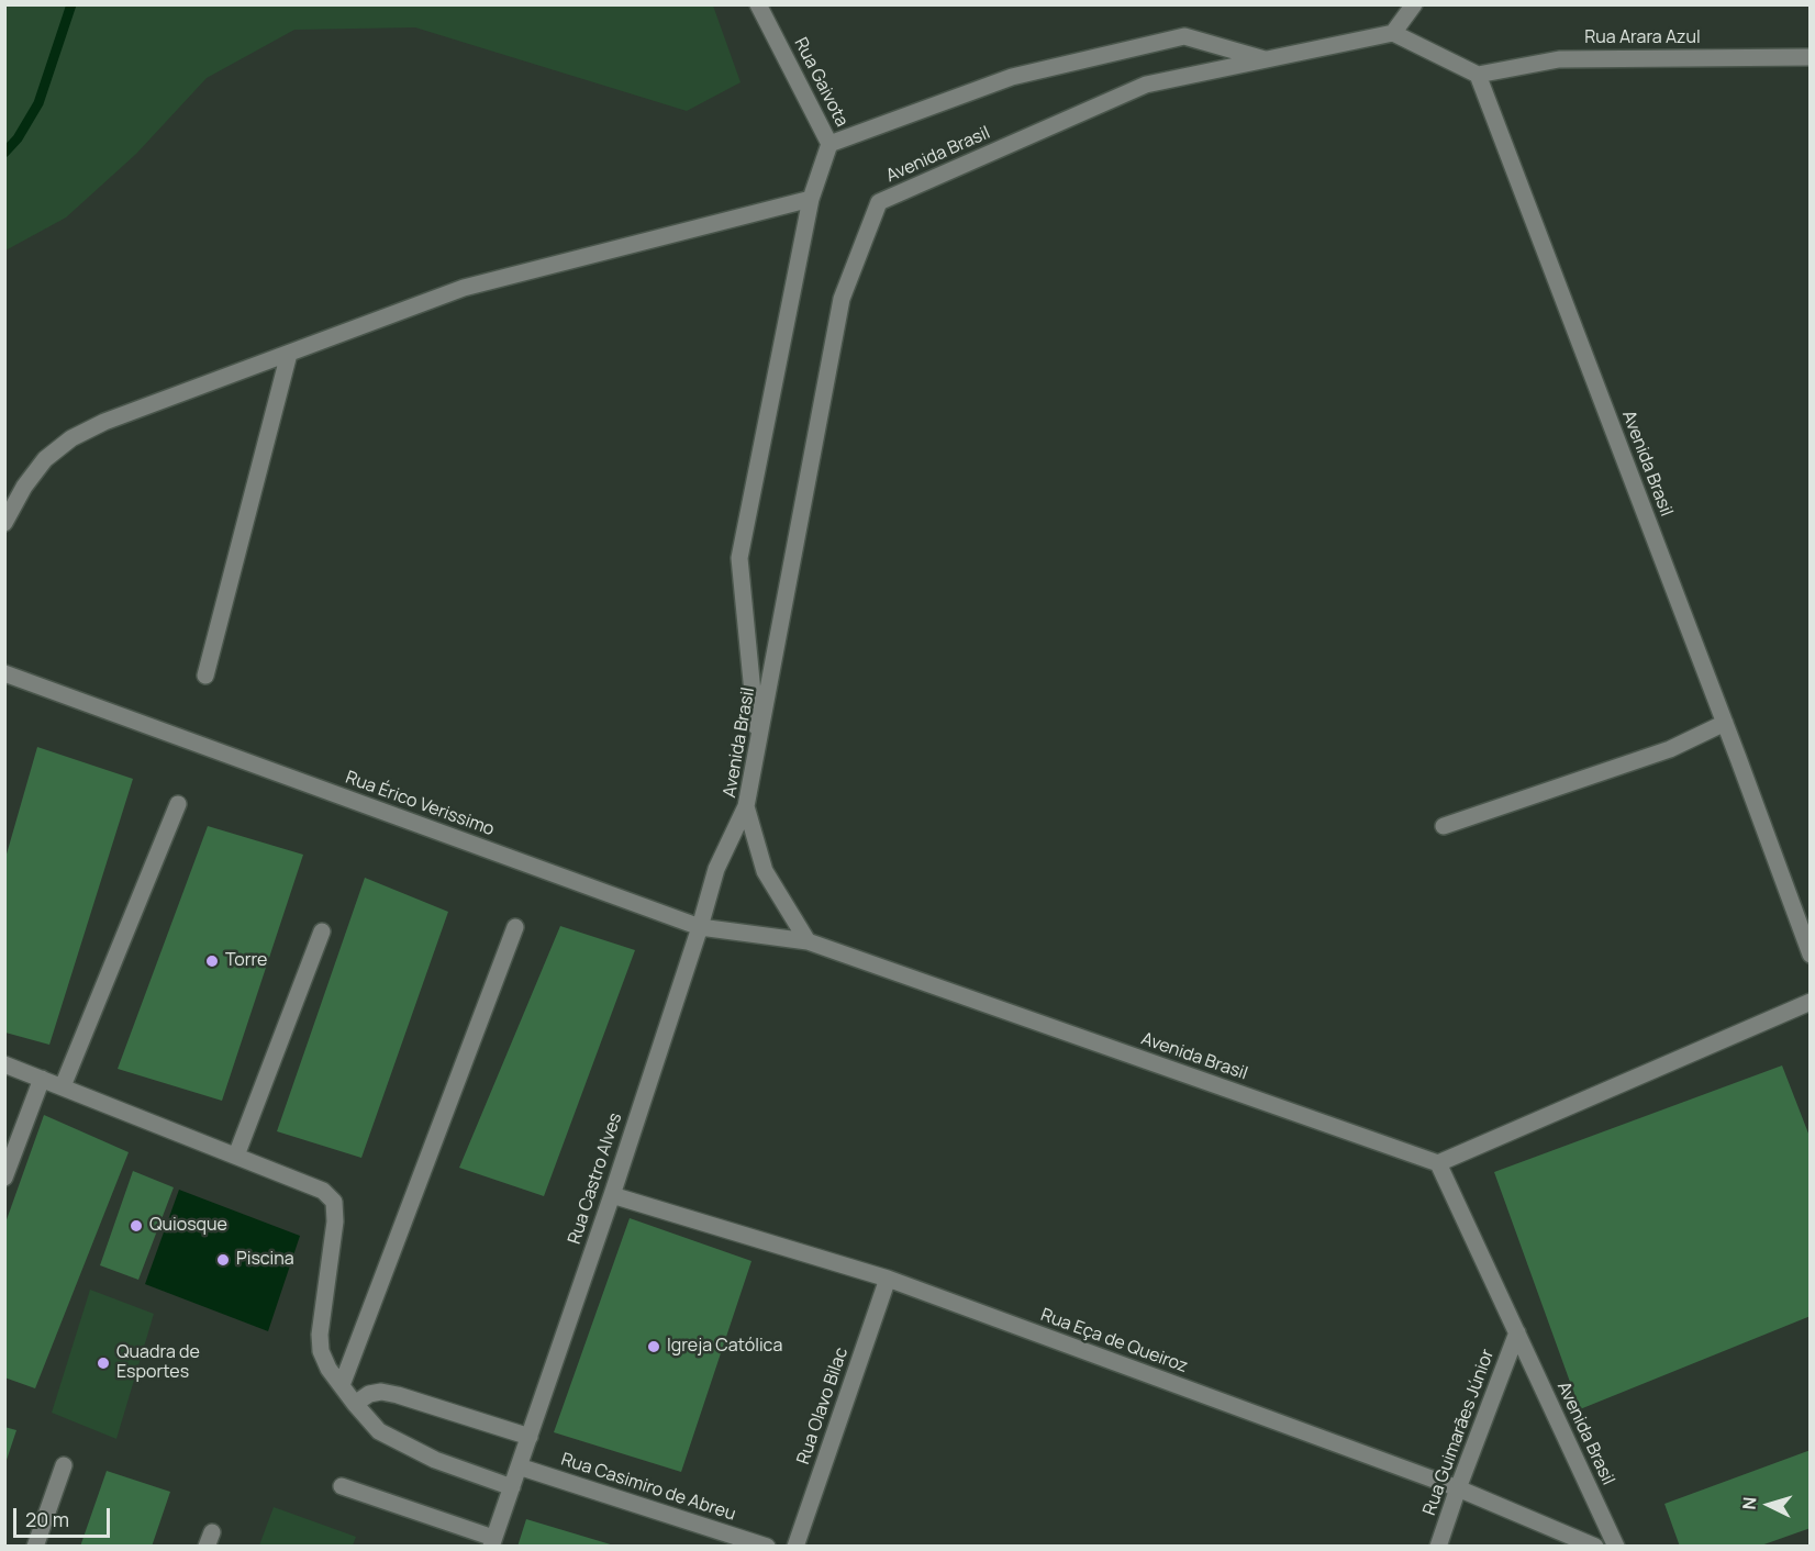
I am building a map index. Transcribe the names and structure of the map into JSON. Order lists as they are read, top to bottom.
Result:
{
  "streets": {
    "street": [
      "Rua Arara Azul",
      "Rua Gaivota",
      "Avenida Brasil",
      "Rua Érico Verissimo",
      "Rua Castro Alves",
      "Rua Eça de Queiroz",
      "Rua Olavo Bilac",
      "Rua Guimarães Júnior",
      "Rua Casimiro de Abreu"
    ]
  },
  "crossings": [
    ["Rua Arara Azul", "Avenida Brasil"],
    ["Avenida Brasil", "Rua Guimarães Júnior"],
    ["Rua Érico Verissimo", "Rua Castro Alves"],
    ["Rua Castro Alves", "Rua Eça de Queiroz"],
    ["Rua Castro Alves", "Rua Casimiro de Abreu"],
    ["Rua Eça de Queiroz", "Rua Olavo Bilac"],
    ["Rua Eça de Queiroz", "Rua Guimarães Júnior"]
  ],
  "places": [
    "Torre",
    "Quiosque",
    "Piscina",
    "Igreja Católica",
    "Quadra de Esportes"
  ],
  "scale_bar": "20 m",
  "north": "left"
}
